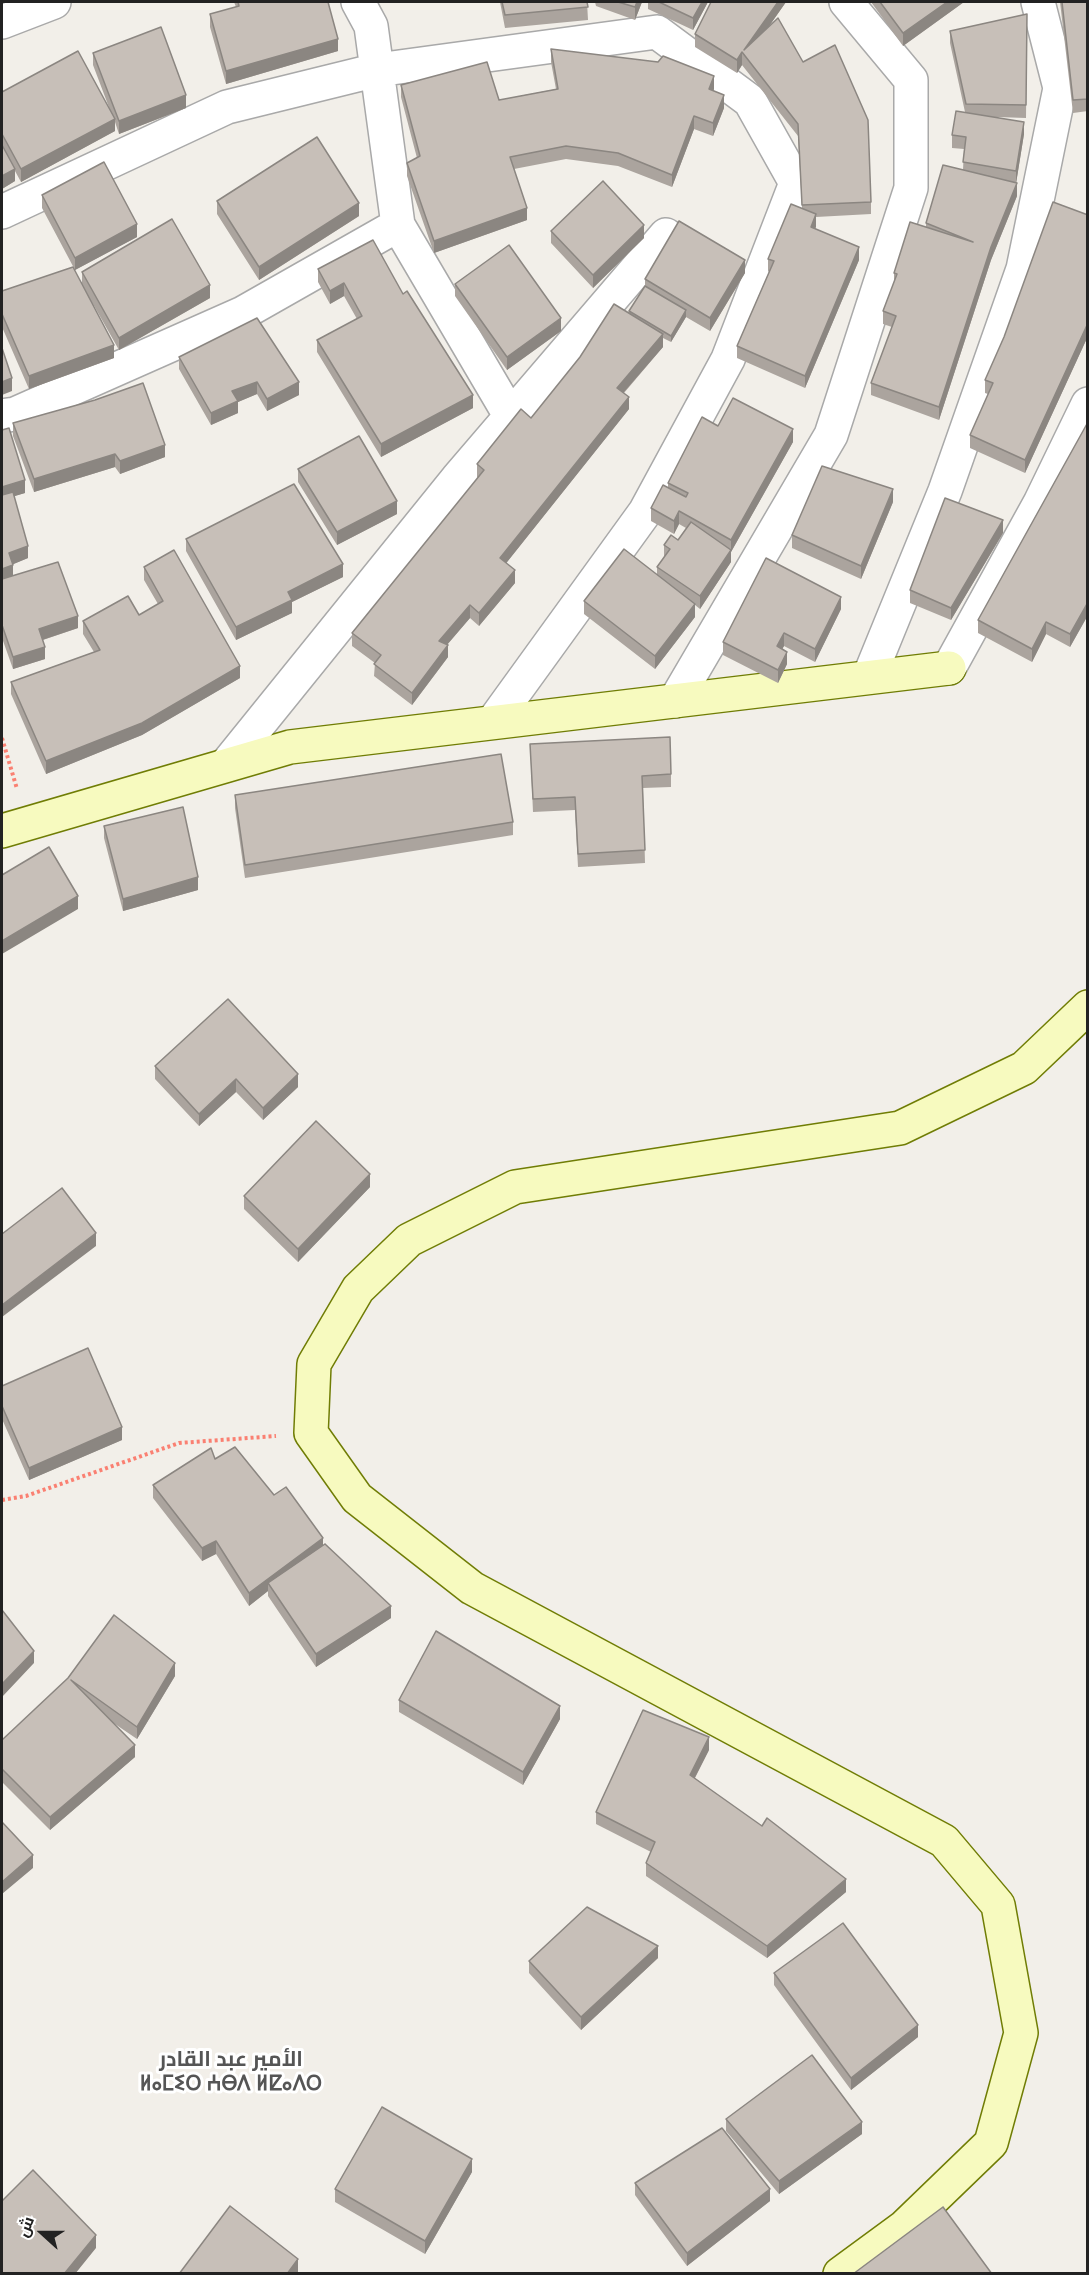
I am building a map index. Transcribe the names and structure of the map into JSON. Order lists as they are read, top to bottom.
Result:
{
  "districts": ["الأمير عبد القادر ⵍⴰⵎⵉⵔ ⵄⴱⴷ ⵍⵇⴰⴷⵔ"],
  "north": "left"
}
